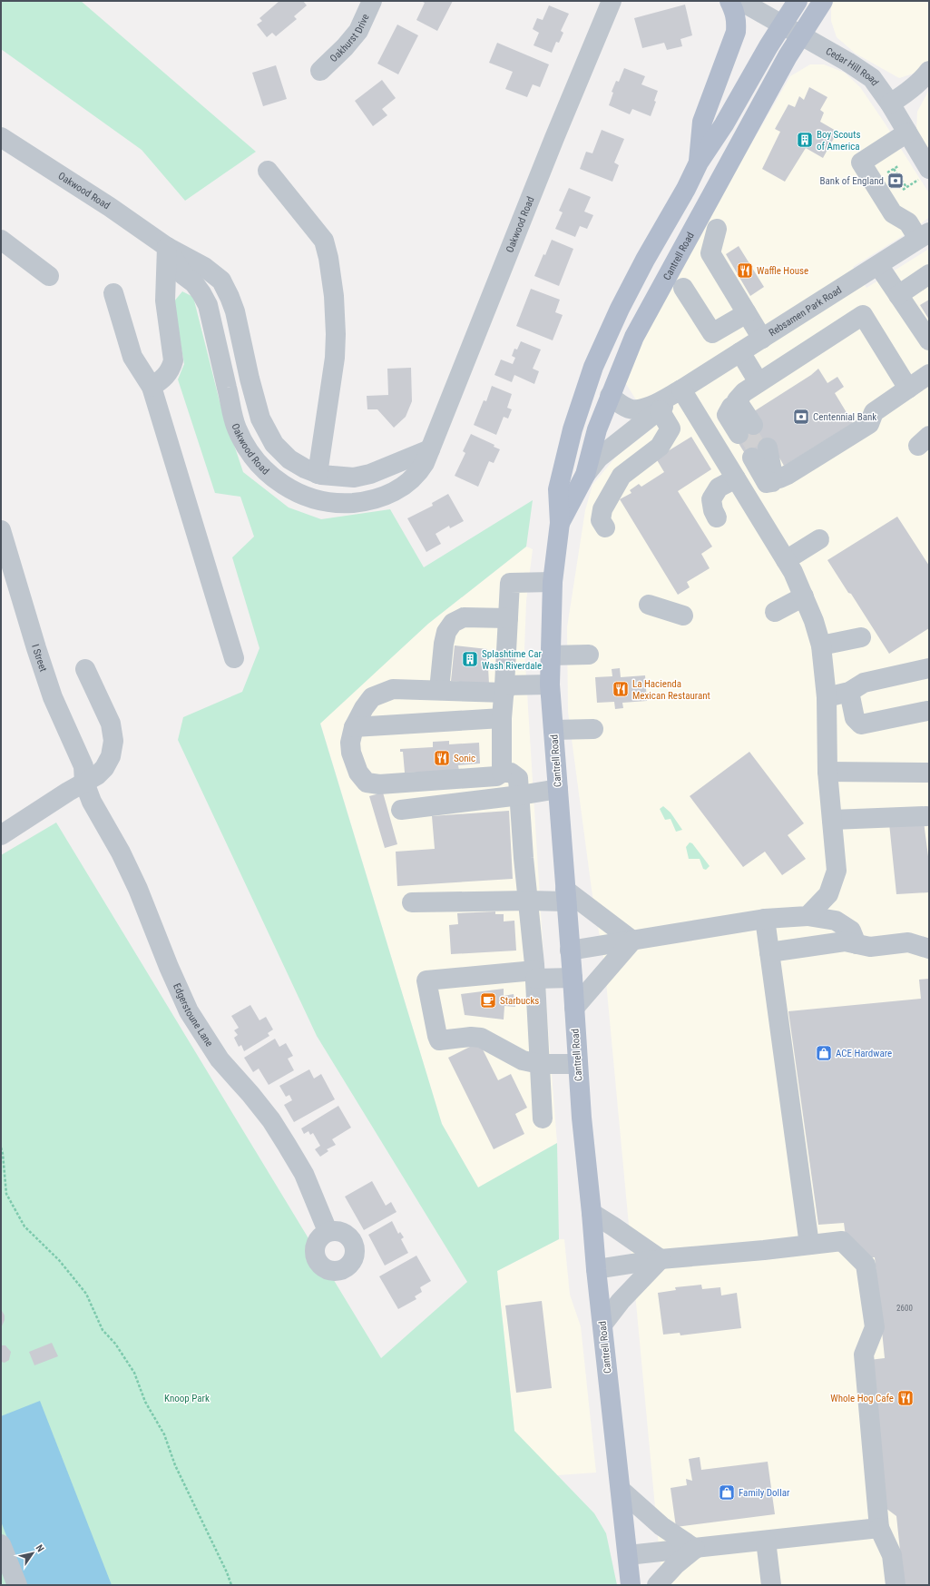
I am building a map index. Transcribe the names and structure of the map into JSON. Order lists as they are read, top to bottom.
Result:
{
  "streets": {
    "main road": ["Cantrell Road"],
    "street": [
      "Oakhurst Drive",
      "Cedar Hill Road",
      "Oakwood Road",
      "Rebsamen Park Road",
      "I Street",
      "Edgerstoune Lane"
    ]
  },
  "crossings": [
    ["Cedar Hill Road", "Cantrell Road"],
    ["Cantrell Road", "Rebsamen Park Road"],
    ["I Street", "Edgerstoune Lane"]
  ],
  "parks": ["Knoop Park"],
  "places": {
    "building": ["Boy Scouts of America", "Splashtime Car Wash Riverdale"],
    "bank": ["Bank of England", "Centennial Bank"],
    "restaurant": [
      "Waffle House",
      "La Hacienda Mexican Restaurant",
      "Sonic",
      "Whole Hog Cafe"
    ],
    "cafe": ["Starbucks"],
    "shop": ["ACE Hardware", "Family Dollar"]
  },
  "house_numbers": ["2600"],
  "north": "top right"
}
